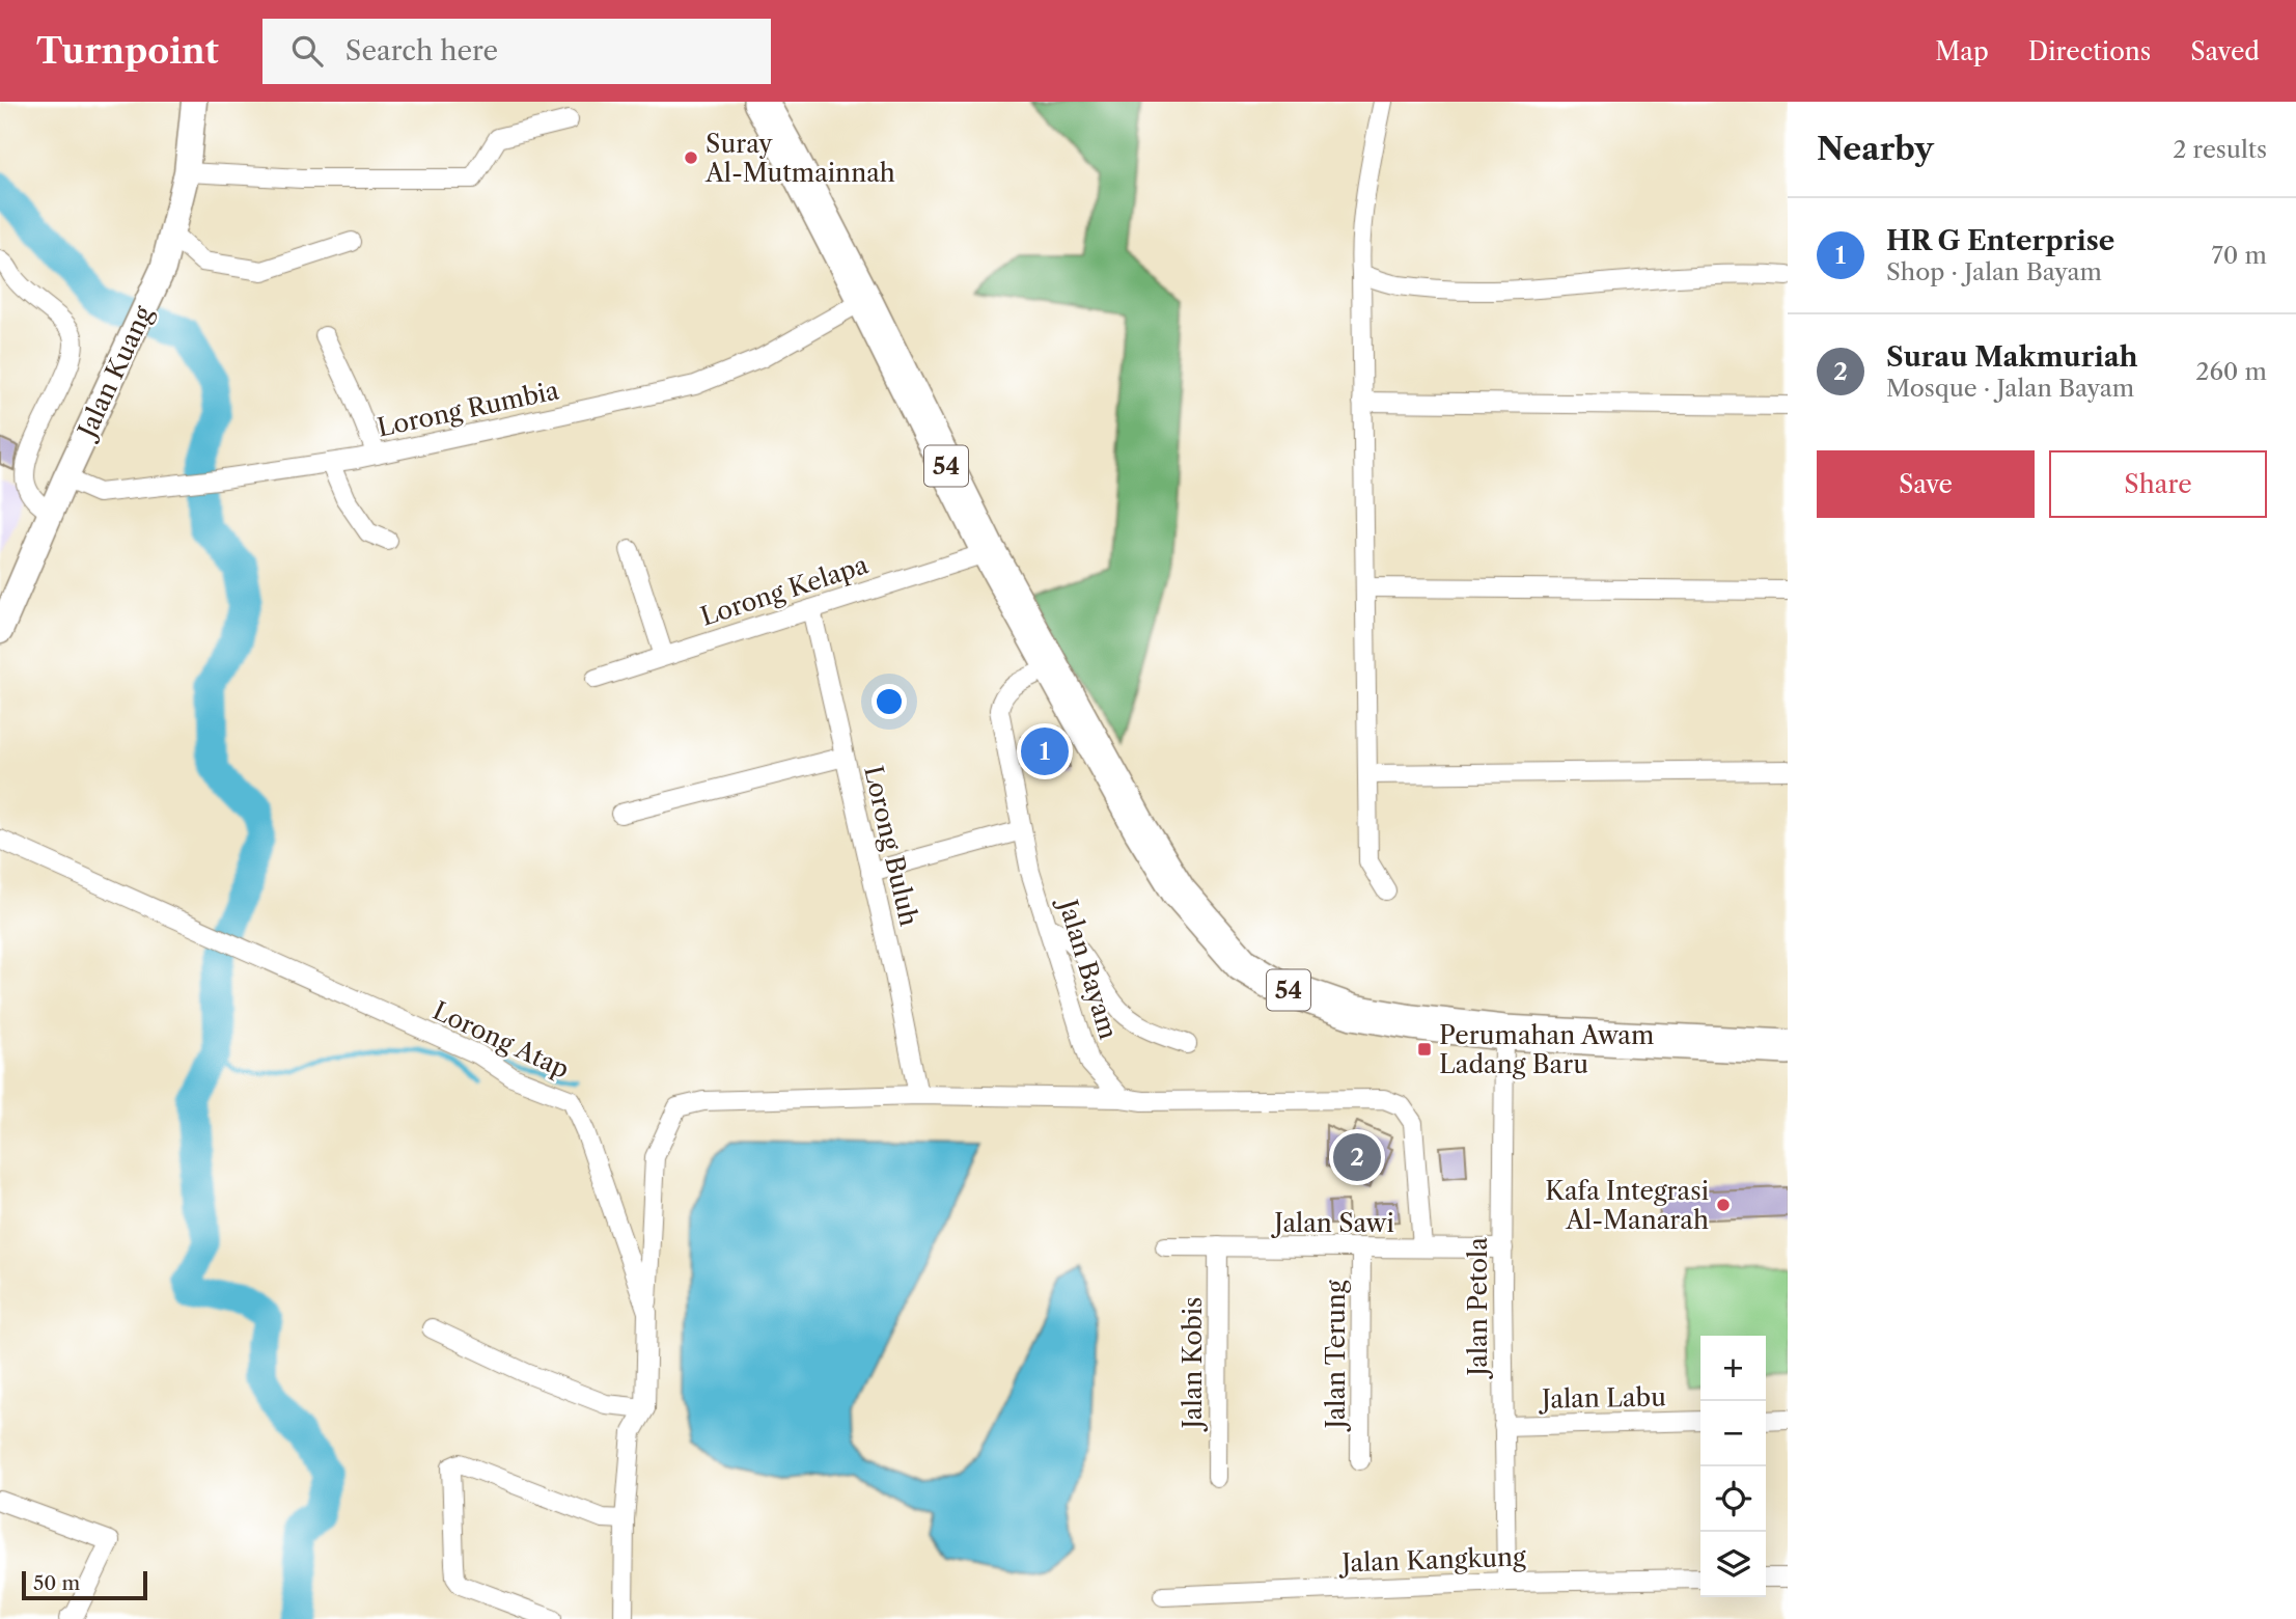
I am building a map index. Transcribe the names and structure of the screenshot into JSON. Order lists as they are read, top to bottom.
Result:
{
  "streets": {
    "highway": ["54"],
    "main road": ["Jalan Kuang"],
    "street": [
      "Lorong Rumbia",
      "Lorong Kelapa",
      "Lorong Buluh",
      "Jalan Bayam",
      "Lorong Atap",
      "Jalan Sawi",
      "Jalan Petola",
      "Jalan Terung",
      "Jalan Kobis",
      "Jalan Labu",
      "Jalan Kangkung"
    ]
  },
  "crossings": [
    ["Jalan Kuang", "Lorong Rumbia"],
    ["Lorong Rumbia", "54"],
    ["54", "Lorong Kelapa"],
    ["54", "Jalan Bayam"],
    ["54", "Jalan Petola"],
    ["Lorong Kelapa", "Lorong Buluh"],
    ["Jalan Sawi", "Jalan Petola"],
    ["Jalan Sawi", "Jalan Terung"],
    ["Jalan Sawi", "Jalan Kobis"],
    ["Jalan Petola", "Jalan Labu"],
    ["Jalan Petola", "Jalan Kangkung"]
  ],
  "places": {
    "other": ["Suray Al-Mutmainnah", "Kafa Integrasi Al-Manarah"],
    "transit": ["Perumahan Awam Ladang Baru"]
  },
  "scale_bar": "50 m",
  "page": {
    "header": "Turnpoint",
    "search": "Search here",
    "nav": ["Map", "Directions", "Saved"],
    "heading": ["Nearby", "2 results"],
    "list": [
      {
        "mark": "1",
        "name": "HR G Enterprise",
        "note": "Shop · Jalan Bayam",
        "value": "70 m"
      },
      {
        "mark": "2",
        "name": "Surau Makmuriah",
        "note": "Mosque · Jalan Bayam",
        "value": "260 m"
      }
    ],
    "buttons": ["Save", "Share"],
    "pins": ["1", "2"],
    "map_buttons": ["+", "−"],
    "scale": "50 m"
  }
}
